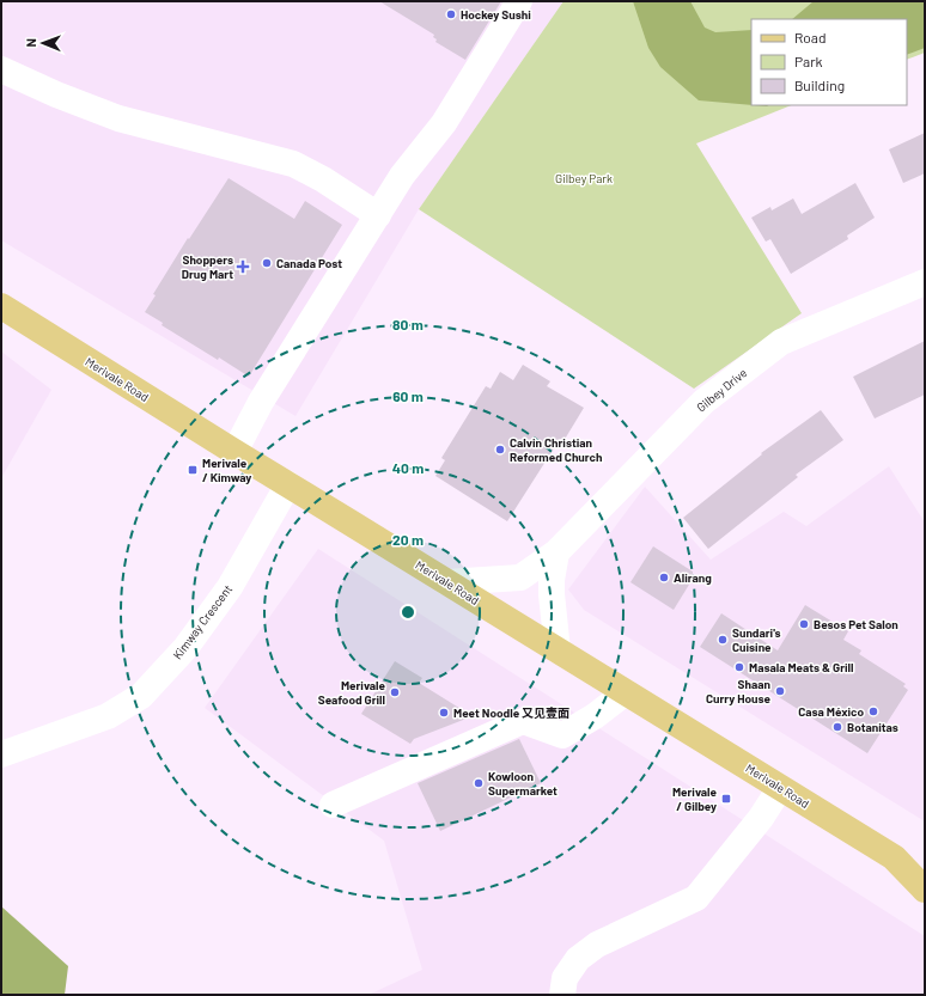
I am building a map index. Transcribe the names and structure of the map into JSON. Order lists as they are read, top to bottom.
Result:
{
  "streets": {
    "main road": ["Merivale Road"],
    "street": ["Gilbey Drive", "Kimway Crescent"]
  },
  "crossings": [
    ["Merivale Road", "Gilbey Drive"],
    ["Merivale Road", "Kimway Crescent"]
  ],
  "parks": ["Gilbey Park"],
  "places": {
    "other": [
      "Hockey Sushi",
      "Canada Post",
      "Calvin Christian Reformed Church",
      "Alirang",
      "Besos Pet Salon",
      "Sundari's Cuisine",
      "Masala Meats & Grill",
      "Shaan Curry House",
      "Merivale Seafood Grill",
      "Casa México",
      "Meet Noodle 又见壹面",
      "Botanitas",
      "Kowloon Supermarket"
    ],
    "health": ["Shoppers Drug Mart"],
    "transit": ["Merivale / Kimway", "Merivale / Gilbey"]
  },
  "legend": ["Road", "Park", "Building"],
  "north": "left",
  "rings": [
    "80 m",
    "60 m",
    "40 m",
    "20 m"
  ]
}
